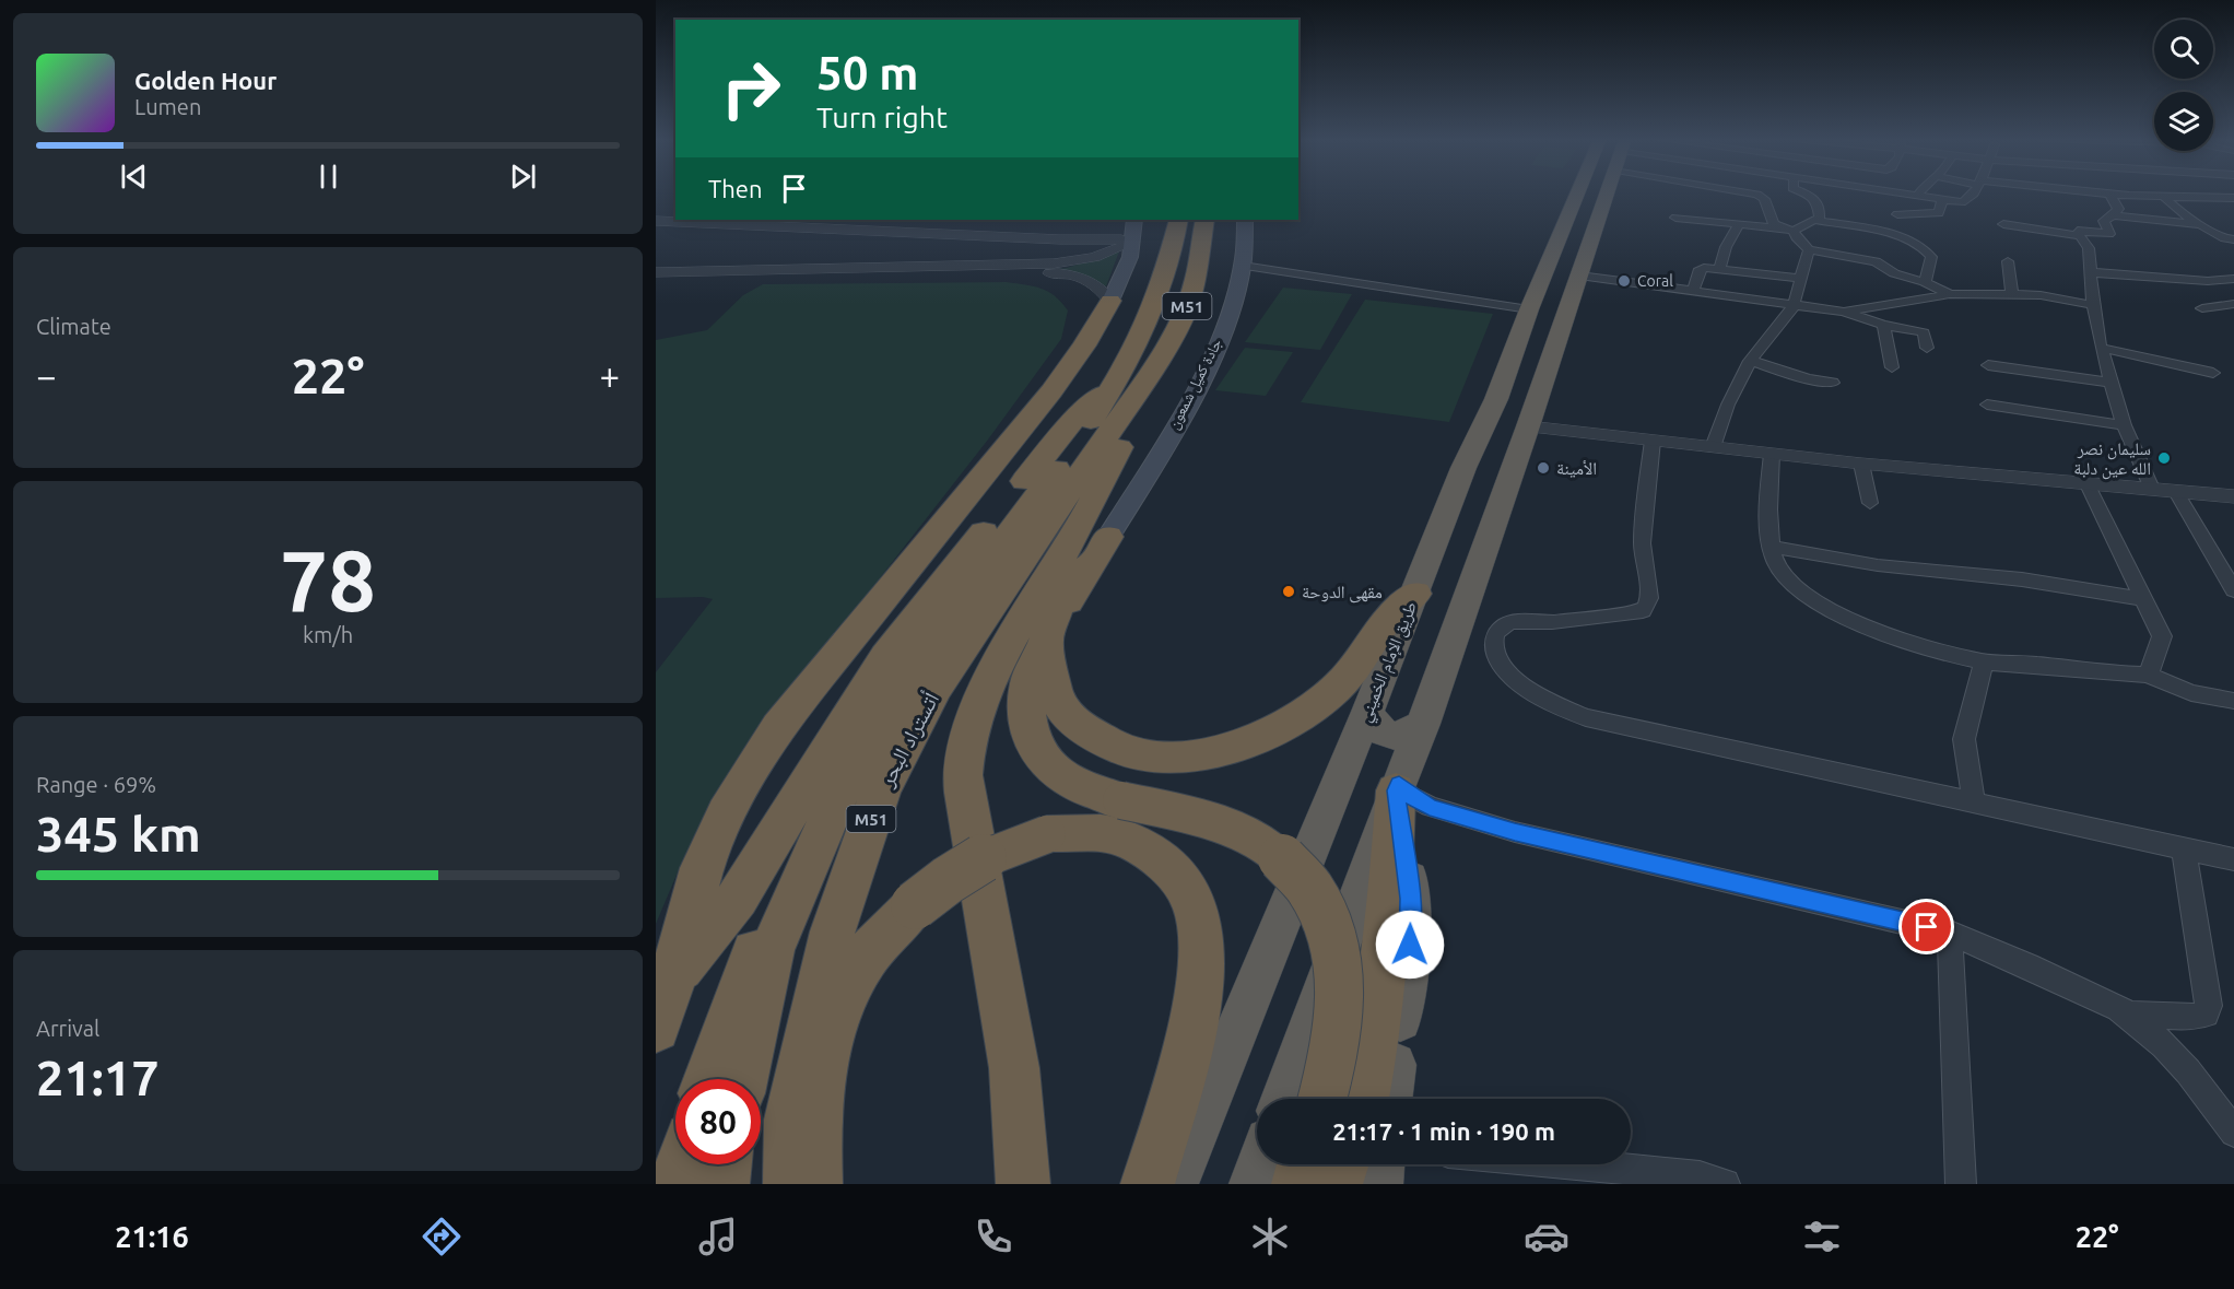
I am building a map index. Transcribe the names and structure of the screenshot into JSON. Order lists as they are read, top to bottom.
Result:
{
  "streets": {
    "highway": ["M51", "طريق الإمام الخميني", "أتستراد البحر"],
    "main road": ["جادة كميل شمعون"]
  },
  "crossings": [
    ["M51", "أتستراد البحر"]
  ],
  "places": [
    "Coral",
    "سليمان نصر الله عين دلبة",
    "الأمينة",
    "مقهى الدوحة"
  ],
  "page": {
    "turn": ["50 m", "Turn right"],
    "song": ["Golden Hour", "Lumen"],
    "then": "Then",
    "tile": [
      "Climate",
      ["78", "km/h"],
      ["Range · 69%", "345 km"],
      ["Arrival", "21:17"]
    ],
    "heat": ["−", "22°", "+"],
    "limit": "80",
    "trip": "21:17 · 1 min · 190 m",
    "tabs": ["21:16", "22°"]
  }
}
